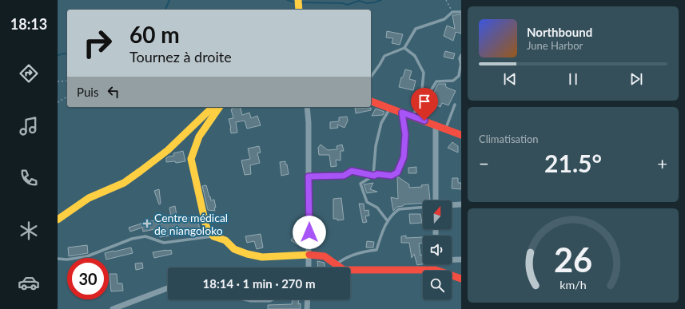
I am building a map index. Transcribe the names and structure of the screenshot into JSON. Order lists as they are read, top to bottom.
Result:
{
  "places": {
    "health": ["Centre médical de niangoloko"]
  },
  "north": "top",
  "page": {
    "tabs": "18:13",
    "turn": ["60 m", "Tournez à droite"],
    "song": ["Northbound", "June Harbor"],
    "then": "Puis",
    "tile": "Climatisation",
    "heat": ["−", "21.5°", "+"],
    "limit": "30",
    "trip": "18:14 · 1 min · 270 m",
    "gauge": ["26", "km/h"]
  }
}
